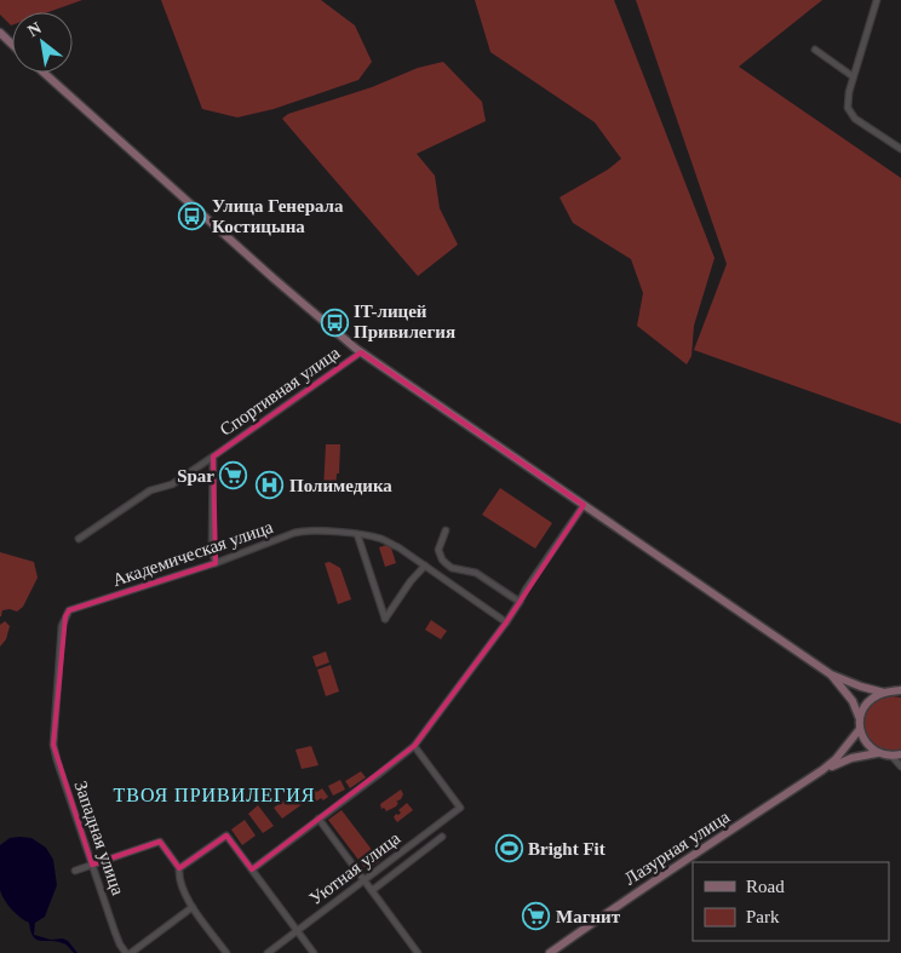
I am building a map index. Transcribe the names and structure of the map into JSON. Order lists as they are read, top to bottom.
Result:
{
  "streets": {
    "street": [
      "Спортивная улица",
      "Академическая улица",
      "Западная улица",
      "Лазурная улица",
      "Уютная улица"
    ]
  },
  "crossings": [
    ["Спортивная улица", "Академическая улица"],
    ["Академическая улица", "Западная улица"]
  ],
  "districts": ["ТВОЯ ПРИВИЛЕГИЯ"],
  "places": {
    "bus stop": ["Улица Генерала Костицына", "IT-лицей Привилегия"],
    "supermarket": ["Spar", "Магнит"],
    "hospital": ["Полимедика"],
    "sports": ["Bright Fit"]
  },
  "legend": ["Road", "Park"],
  "north": "top left"
}
